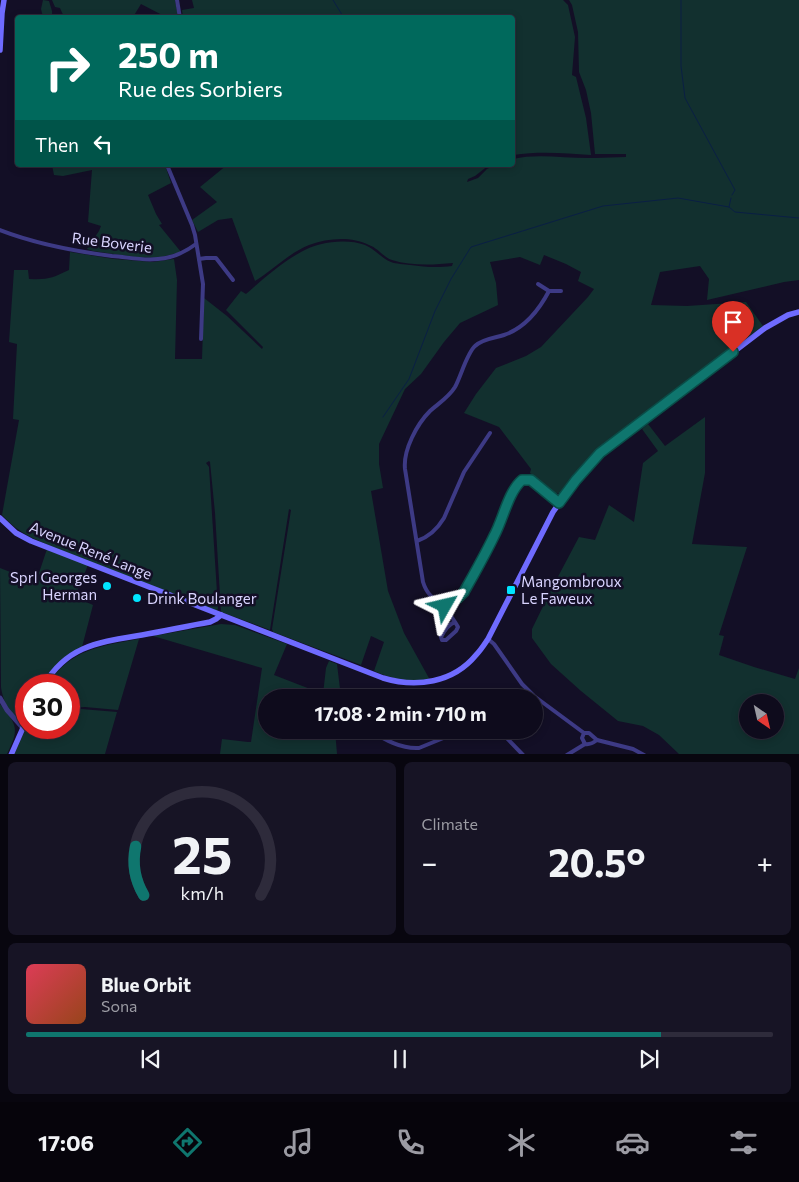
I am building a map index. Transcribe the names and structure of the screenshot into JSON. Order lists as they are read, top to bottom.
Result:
{
  "streets": {
    "main road": ["Avenue René Lange"],
    "street": ["Rue Boverie"]
  },
  "places": {
    "other": ["Sprl Georges Herman", "Drink Boulanger"],
    "transit": ["Mangombroux Le Faweux"]
  },
  "north": "bottom right",
  "page": {
    "turn": ["250 m", "Rue des Sorbiers"],
    "then": "Then",
    "limit": "30",
    "trip": "17:08 · 2 min · 710 m",
    "tile": "Climate",
    "heat": ["−", "20.5°", "+"],
    "song": ["Blue Orbit", "Sona"],
    "tabs": "17:06",
    "gauge": ["25", "km/h"]
  }
}
